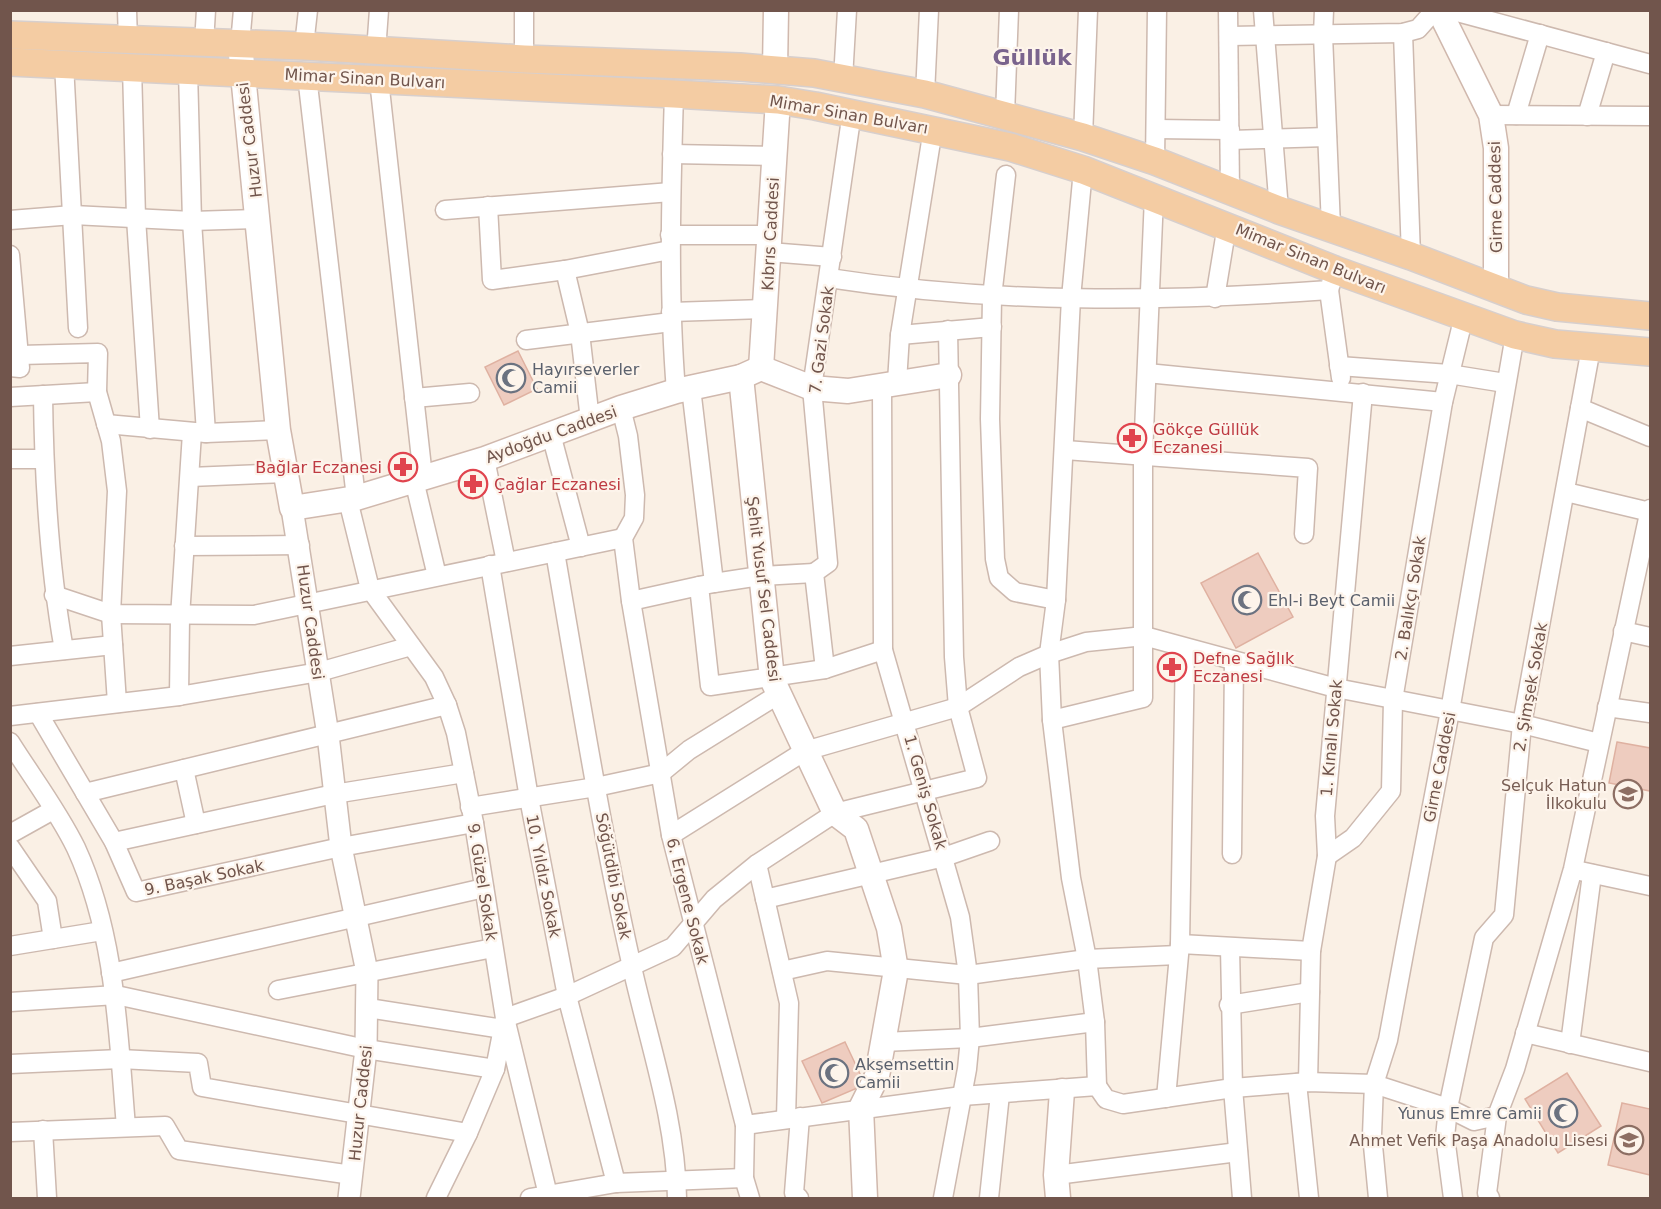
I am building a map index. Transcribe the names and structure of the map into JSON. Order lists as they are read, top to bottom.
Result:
{
  "streets": {
    "main road": [
      "Mimar Sinan Bulvarı",
      "Huzur Caddesi",
      "Girne Caddesi",
      "Kıbrıs Caddesi",
      "Aydoğdu Caddesi",
      "Şehit Yusuf Sel Caddesi"
    ],
    "street": [
      "7. Gazi Sokak",
      "2. Balıkçı Sokak",
      "2. Şimşek Sokak",
      "1. Kınalı Sokak",
      "1. Geniş Sokak",
      "10. Yıldız Sokak",
      "Söğütdibi Sokak",
      "9. Başak Sokak",
      "9. Güzel Sokak",
      "6. Ergene Sokak"
    ]
  },
  "crossings": [
    ["Mimar Sinan Bulvarı", "Huzur Caddesi"],
    ["Mimar Sinan Bulvarı", "Girne Caddesi"],
    ["Mimar Sinan Bulvarı", "Kıbrıs Caddesi"],
    ["Mimar Sinan Bulvarı", "7. Gazi Sokak"],
    ["Mimar Sinan Bulvarı", "2. Balıkçı Sokak"],
    ["Mimar Sinan Bulvarı", "2. Şimşek Sokak"],
    ["Mimar Sinan Bulvarı", "1. Geniş Sokak"],
    ["Huzur Caddesi", "Aydoğdu Caddesi"],
    ["Huzur Caddesi", "9. Başak Sokak"],
    ["Kıbrıs Caddesi", "Aydoğdu Caddesi"],
    ["Kıbrıs Caddesi", "Şehit Yusuf Sel Caddesi"],
    ["Aydoğdu Caddesi", "Şehit Yusuf Sel Caddesi"],
    ["Aydoğdu Caddesi", "10. Yıldız Sokak"],
    ["Aydoğdu Caddesi", "6. Ergene Sokak"],
    ["2. Balıkçı Sokak", "1. Kınalı Sokak"],
    ["10. Yıldız Sokak", "9. Başak Sokak"],
    ["Söğütdibi Sokak", "9. Başak Sokak"],
    ["9. Başak Sokak", "9. Güzel Sokak"],
    ["9. Başak Sokak", "6. Ergene Sokak"]
  ],
  "districts": ["Güllük"],
  "places": {
    "mosque": [
      "Hayırseverler Camii",
      "Ehl-i Beyt Camii",
      "Akşemsettin Camii",
      "Yunus Emre Camii"
    ],
    "pharmacy": [
      "Gökçe Güllük Eczanesi",
      "Bağlar Eczanesi",
      "Çağlar Eczanesi",
      "Defne Sağlık Eczanesi"
    ],
    "school or university": ["Selçuk Hatun İlkokulu", "Ahmet Vefik Paşa Anadolu Lisesi"]
  }
}
